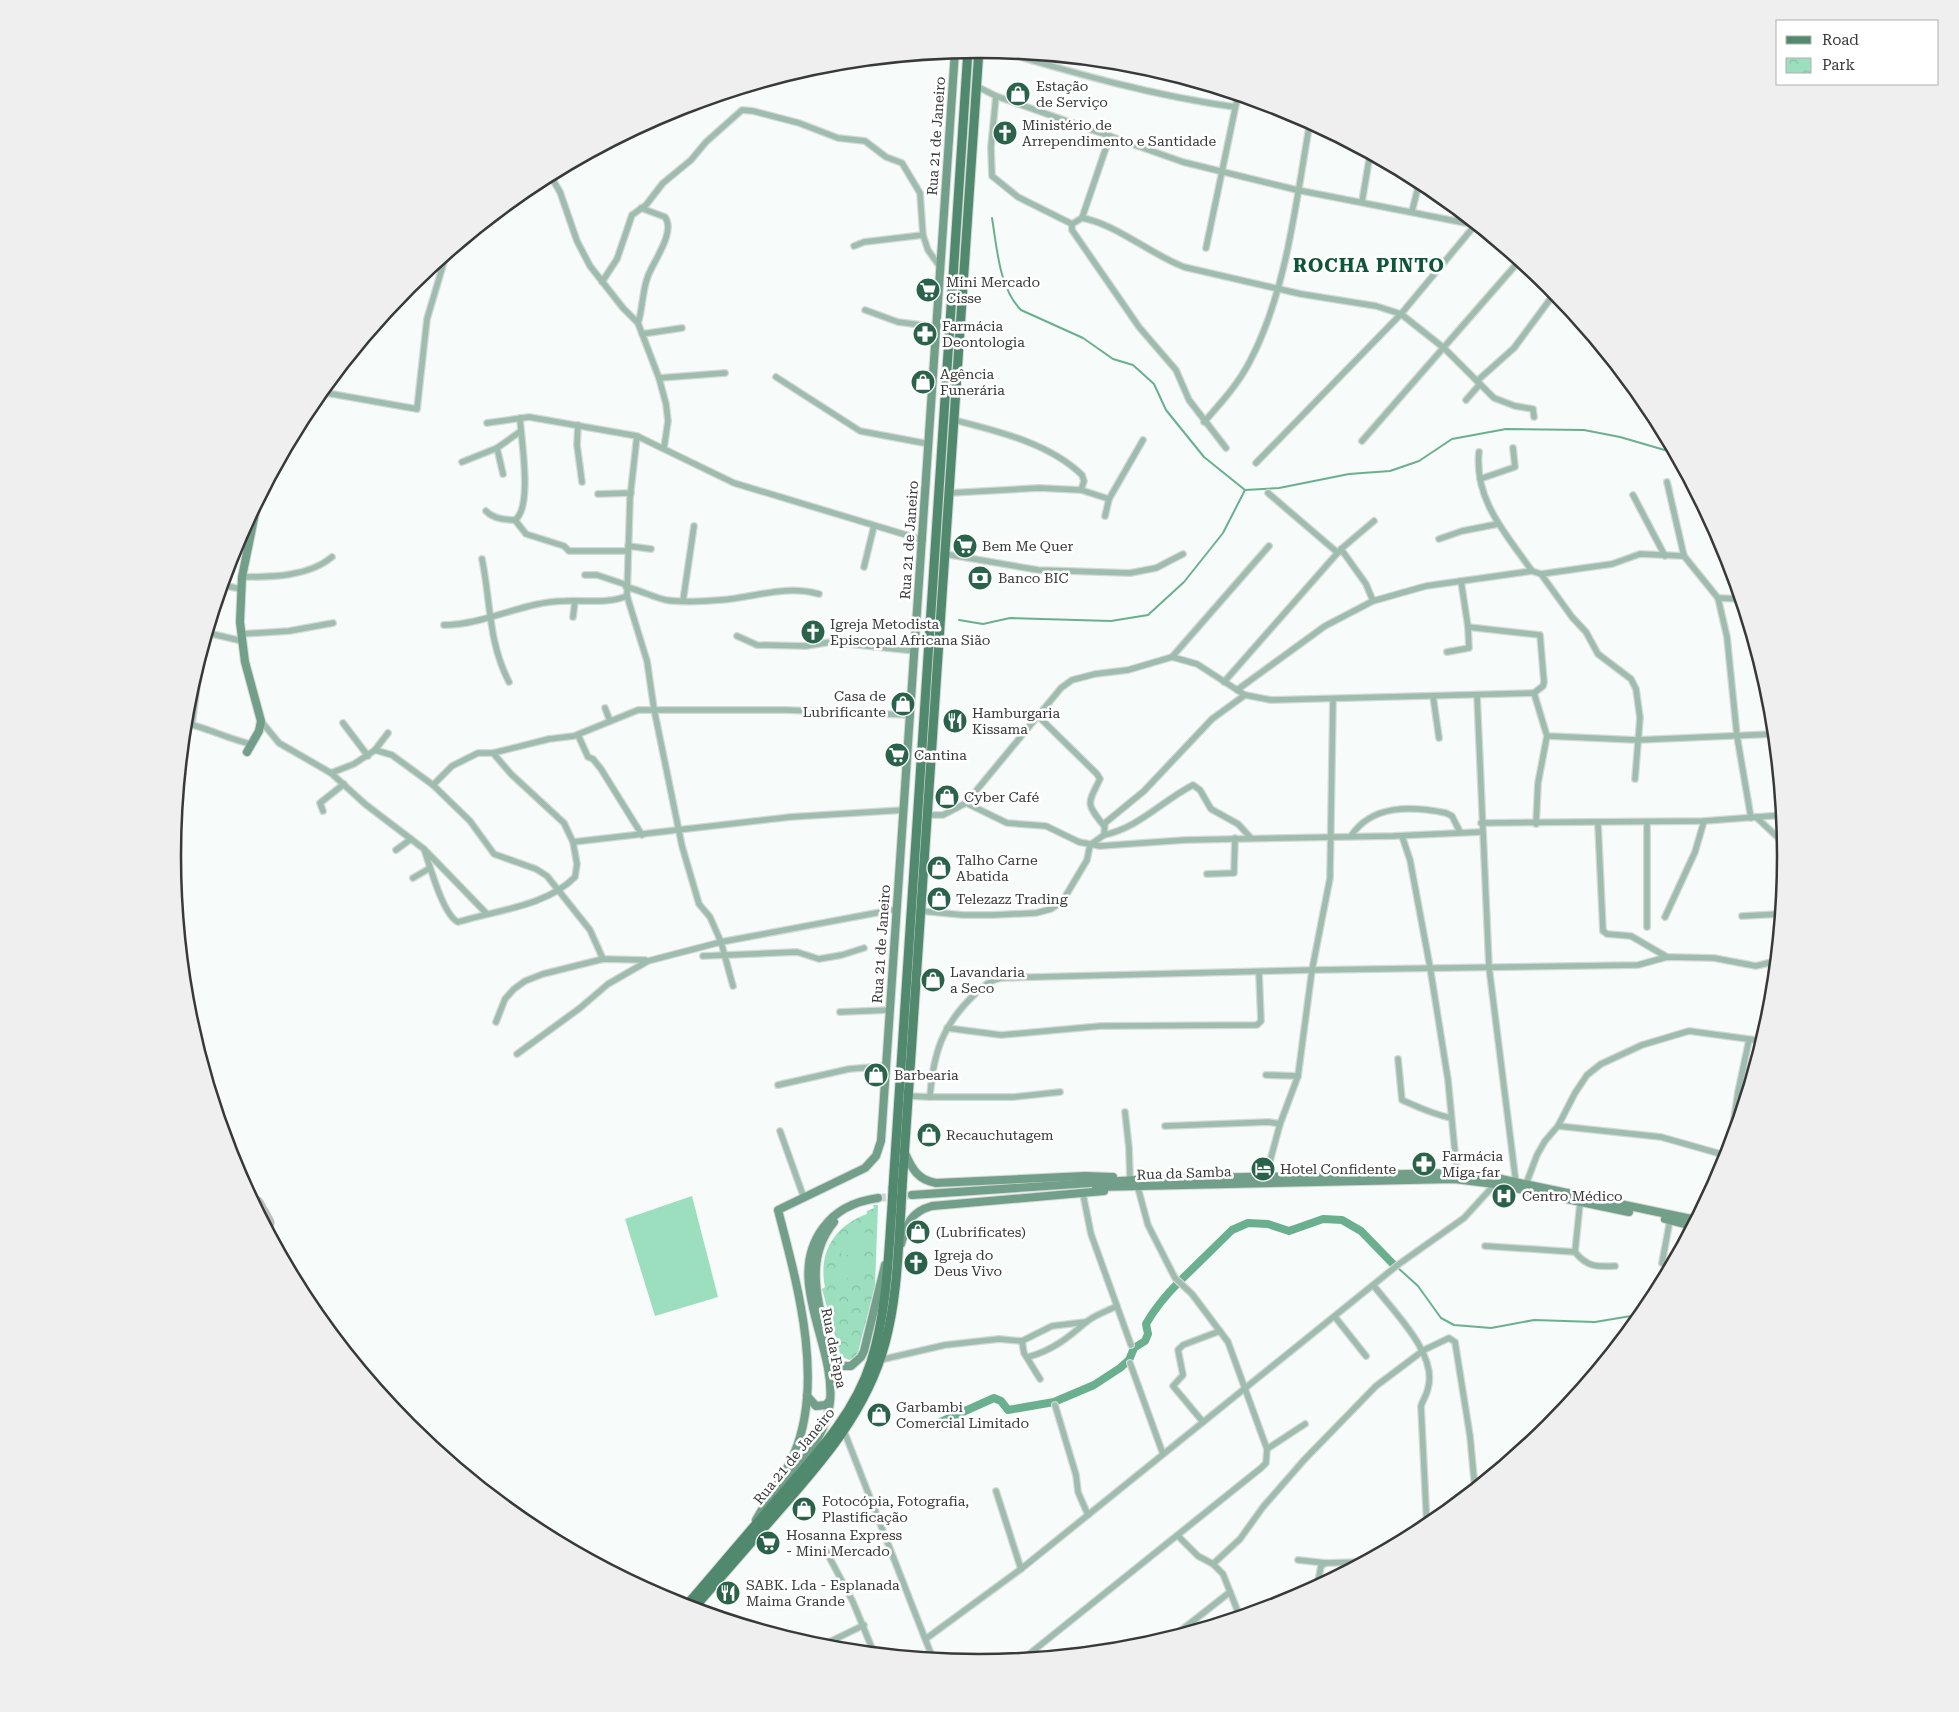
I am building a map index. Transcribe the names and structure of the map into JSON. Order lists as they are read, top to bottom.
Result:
{
  "streets": {
    "main road": ["Rua 21 de Janeiro", "Rua da Samba", "Rua da Fapa"]
  },
  "crossings": [
    ["Rua 21 de Janeiro", "Rua da Fapa"]
  ],
  "districts": ["ROCHA PINTO"],
  "places": {
    "shop": [
      "Estação de Serviço",
      "Agência Funerária",
      "Casa de Lubrificante",
      "Cyber Café",
      "Talho Carne Abatida",
      "Telezazz Trading",
      "Lavandaria a Seco",
      "Barbearia",
      "Recauchutagem",
      "(Lubrificates)",
      "Garbambi Comercial Limitado",
      "Fotocópia, Fotografia, Plastificação"
    ],
    "church": ["Ministério de Arrependimento e Santidade", "Igreja Metodista Episcopal Africana Sião", "Igreja do Deus Vivo"],
    "supermarket": [
      "Mini Mercado Cisse",
      "Bem Me Quer",
      "Cantina",
      "Hosanna Express - Mini Mercado"
    ],
    "pharmacy": ["Farmácia Deontologia", "Farmácia Miga-far"],
    "bank": ["Banco BIC"],
    "restaurant": ["Hamburgaria Kissama", "SABK. Lda - Esplanada Maima Grande"],
    "hotel": ["Hotel Confidente"],
    "hospital": ["Centro Médico"]
  },
  "legend": ["Road", "Park"]
}
